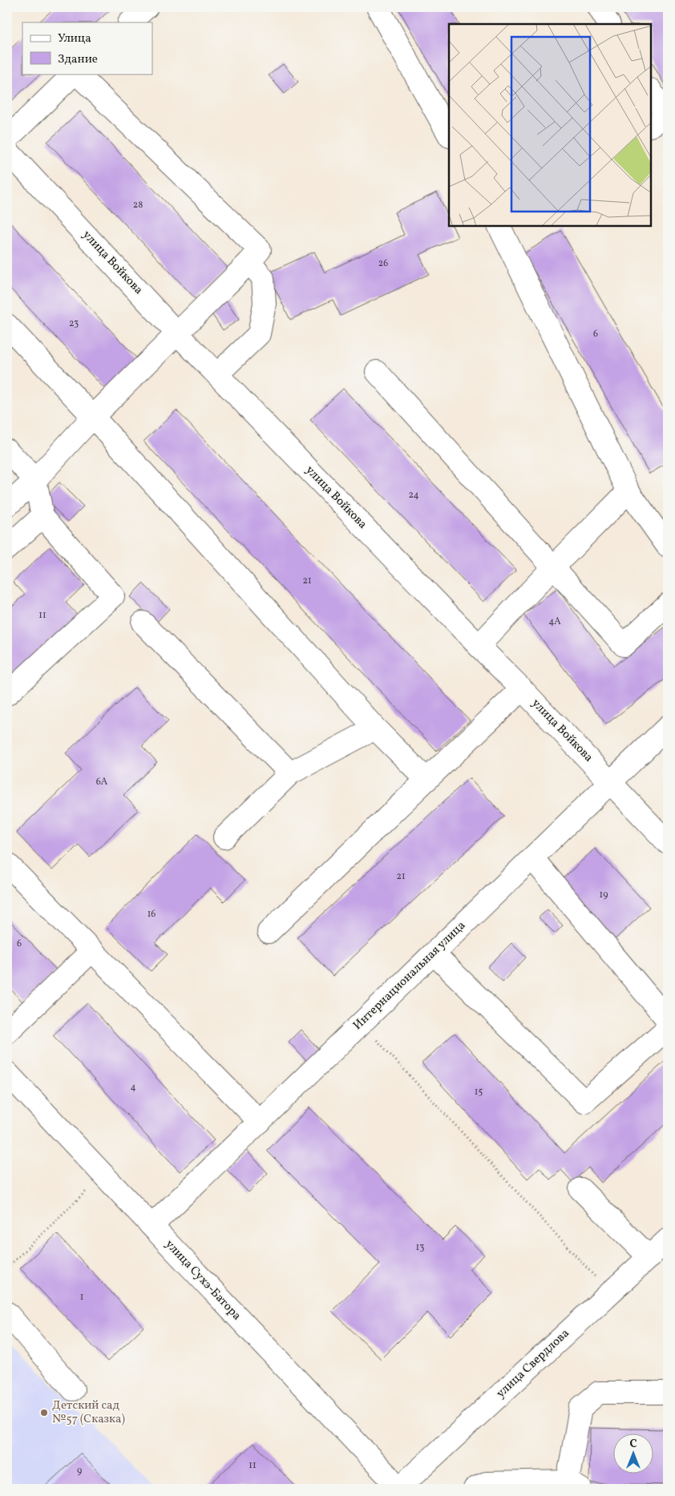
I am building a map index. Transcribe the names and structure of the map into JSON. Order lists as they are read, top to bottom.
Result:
{
  "streets": {
    "street": [
      "улица Войкова",
      "Интернациональная улица",
      "улица Сухэ-Батора",
      "улица Свердлова"
    ]
  },
  "crossings": [
    ["улица Войкова", "Интернациональная улица"],
    ["Интернациональная улица", "улица Сухэ-Батора"],
    ["улица Сухэ-Батора", "улица Свердлова"]
  ],
  "places": ["Детский сад №57 (Сказка)"],
  "house_numbers": [
    "28",
    "26",
    "23",
    "6",
    "24",
    "21",
    "11",
    "4А",
    "6А",
    "21",
    "19",
    "16",
    "6",
    "4",
    "15",
    "13",
    "1",
    "11",
    "9"
  ],
  "legend": ["Улица", "Здание"],
  "north": "top"
}
